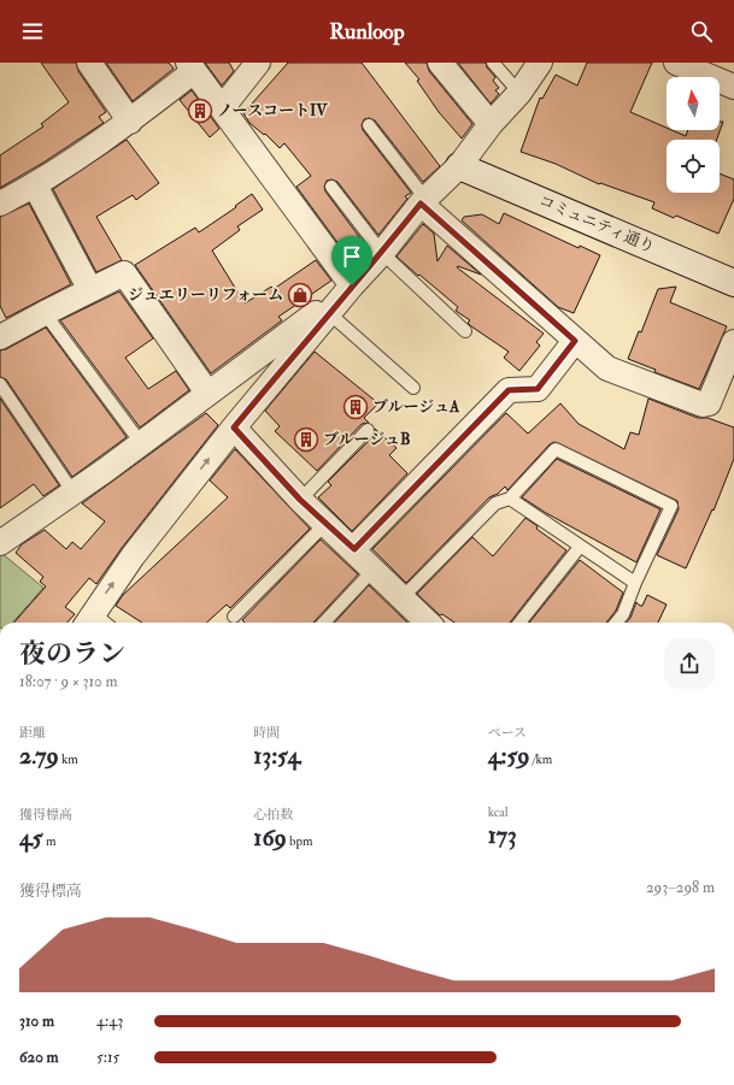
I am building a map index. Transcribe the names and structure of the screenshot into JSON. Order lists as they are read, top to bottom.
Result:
{
  "streets": {
    "street": ["コミュニティ通り"]
  },
  "places": {
    "building": ["ノースコートIV", "ブルージュA", "ブルージュB"],
    "shop": ["ジュエリーリフォーム"]
  },
  "north": "top",
  "page": {
    "header": "Runloop",
    "heading": ["夜のラン", "18:07 · 9 × 310 m"],
    "stats": [
      ["距離", "2.79 km"],
      ["時間", "13:54"],
      ["ペース", "4:59 /km"],
      ["獲得標高", "45 m"],
      ["心拍数", "169 bpm"],
      ["kcal", "173"]
    ],
    "chart": ["獲得標高", "293–298 m"],
    "list": [
      {
        "name": "310 m",
        "note": "4:43"
      },
      {
        "name": "620 m",
        "note": "5:15"
      }
    ]
  }
}
